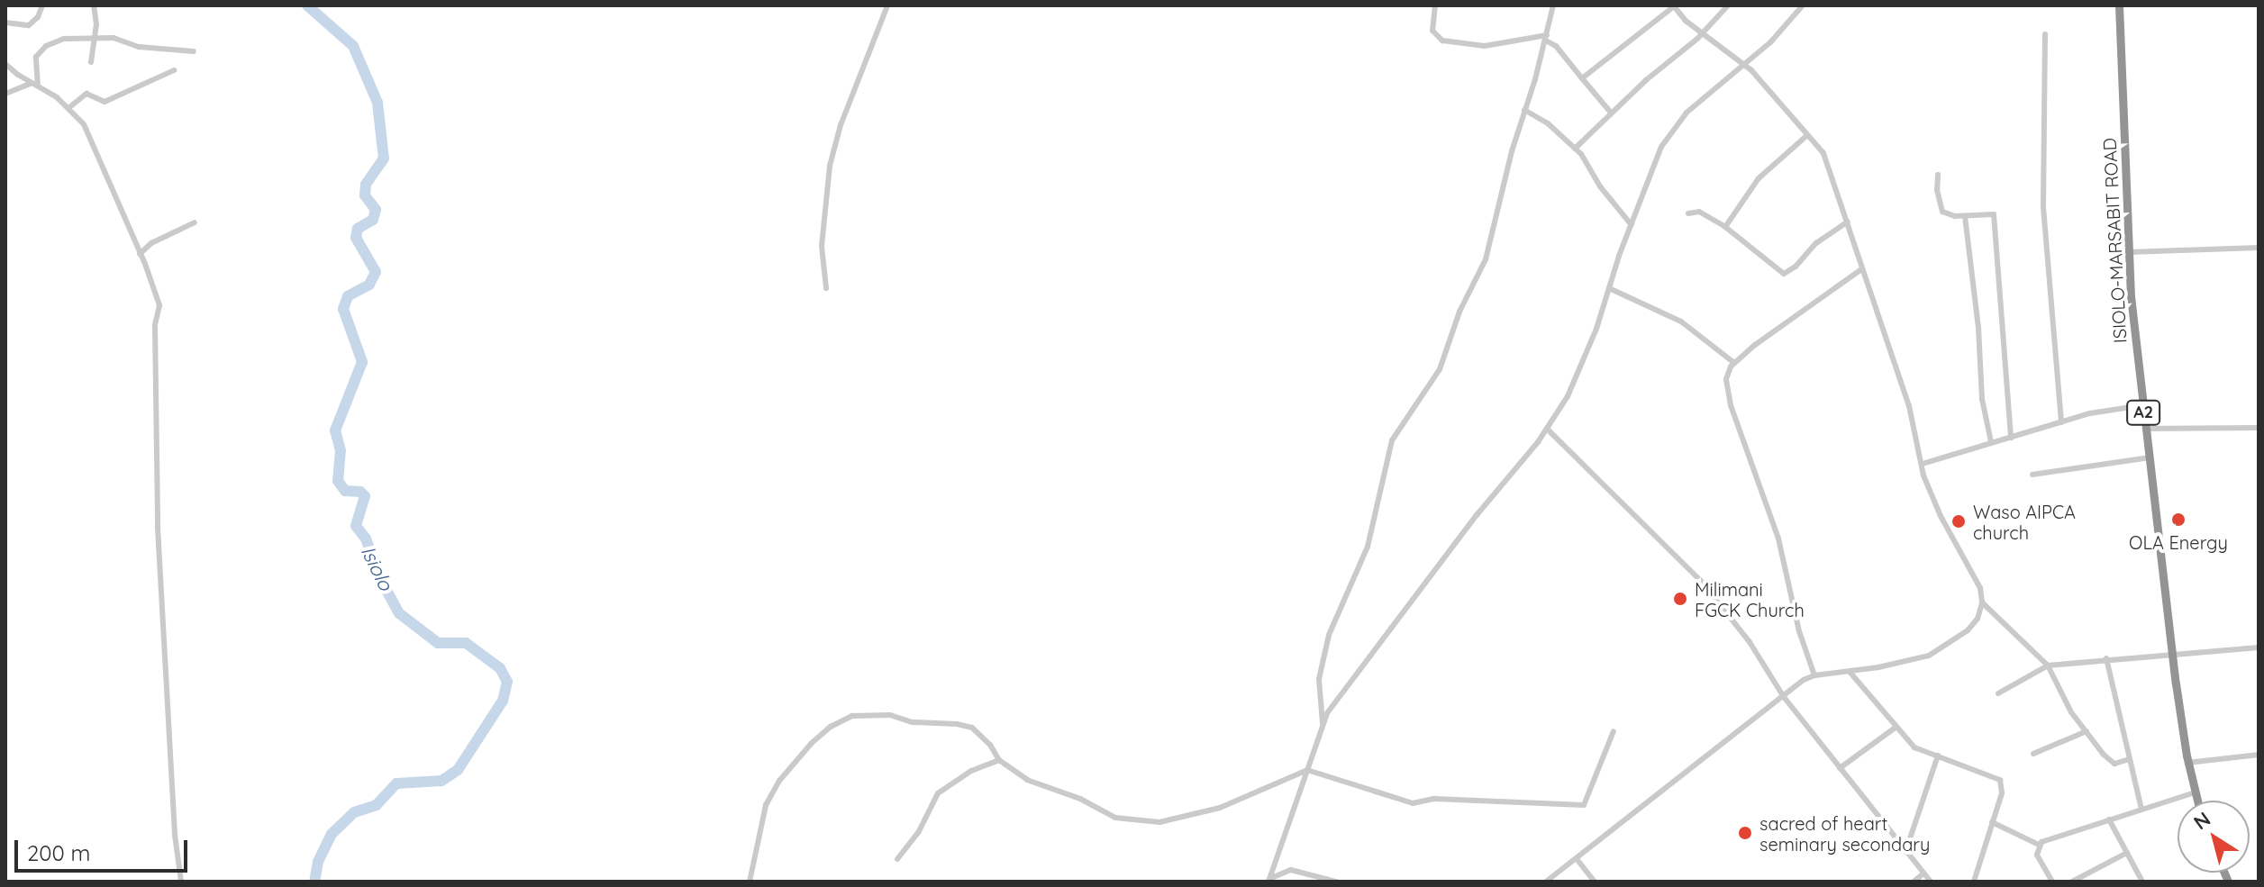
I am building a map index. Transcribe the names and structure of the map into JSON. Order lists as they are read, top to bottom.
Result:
{
  "streets": {
    "highway": ["ISIOLO-MARSABIT ROAD", "A2"]
  },
  "water": ["Isiolo"],
  "places": [
    "OLA Energy",
    "Waso AIPCA church",
    "Milimani FGCK Church",
    "sacred of heart seminary secondary"
  ],
  "scale_bar": "200 m",
  "north": "top left"
}
